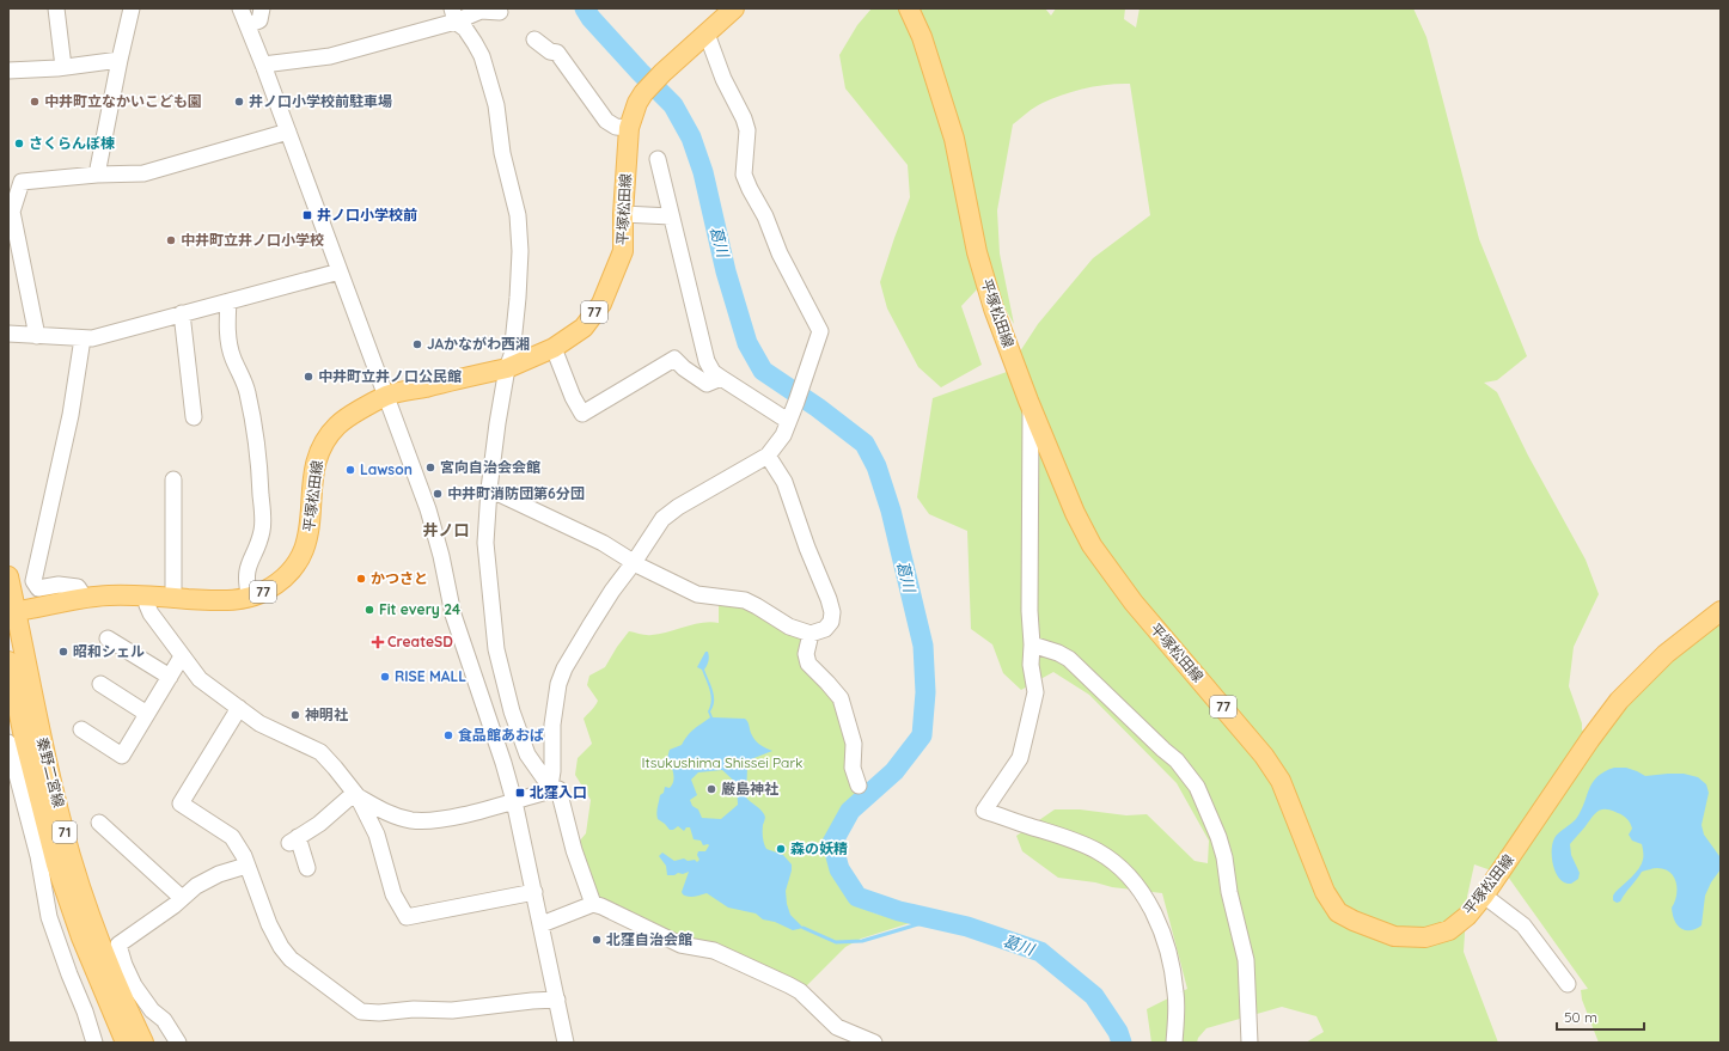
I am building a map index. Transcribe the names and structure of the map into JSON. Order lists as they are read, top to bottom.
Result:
{
  "streets": {
    "main road": [
      "平塚松田線",
      "77",
      "秦野二宮線",
      "71"
    ]
  },
  "crossings": [
    ["平塚松田線", "秦野二宮線"]
  ],
  "districts": ["井ノ口"],
  "water": ["葛川"],
  "parks": ["Itsukushima Shissei Park"],
  "places": {
    "other": [
      "中井町立なかいこども園",
      "井ノ口小学校前駐車場",
      "さくらんぼ棟",
      "中井町立井ノ口小学校",
      "JAかながわ西湘",
      "中井町立井ノ口公民館",
      "宮向自治会会館",
      "Lawson",
      "中井町消防団第6分団",
      "かつさと",
      "Fit every 24",
      "昭和シェル",
      "RISE MALL",
      "神明社",
      "食品館あおば",
      "厳島神社",
      "森の妖精",
      "北窪自治会館"
    ],
    "transit": ["井ノ口小学校前", "北窪入口"],
    "health": ["CreateSD"]
  },
  "scale_bar": "50 m"
}
